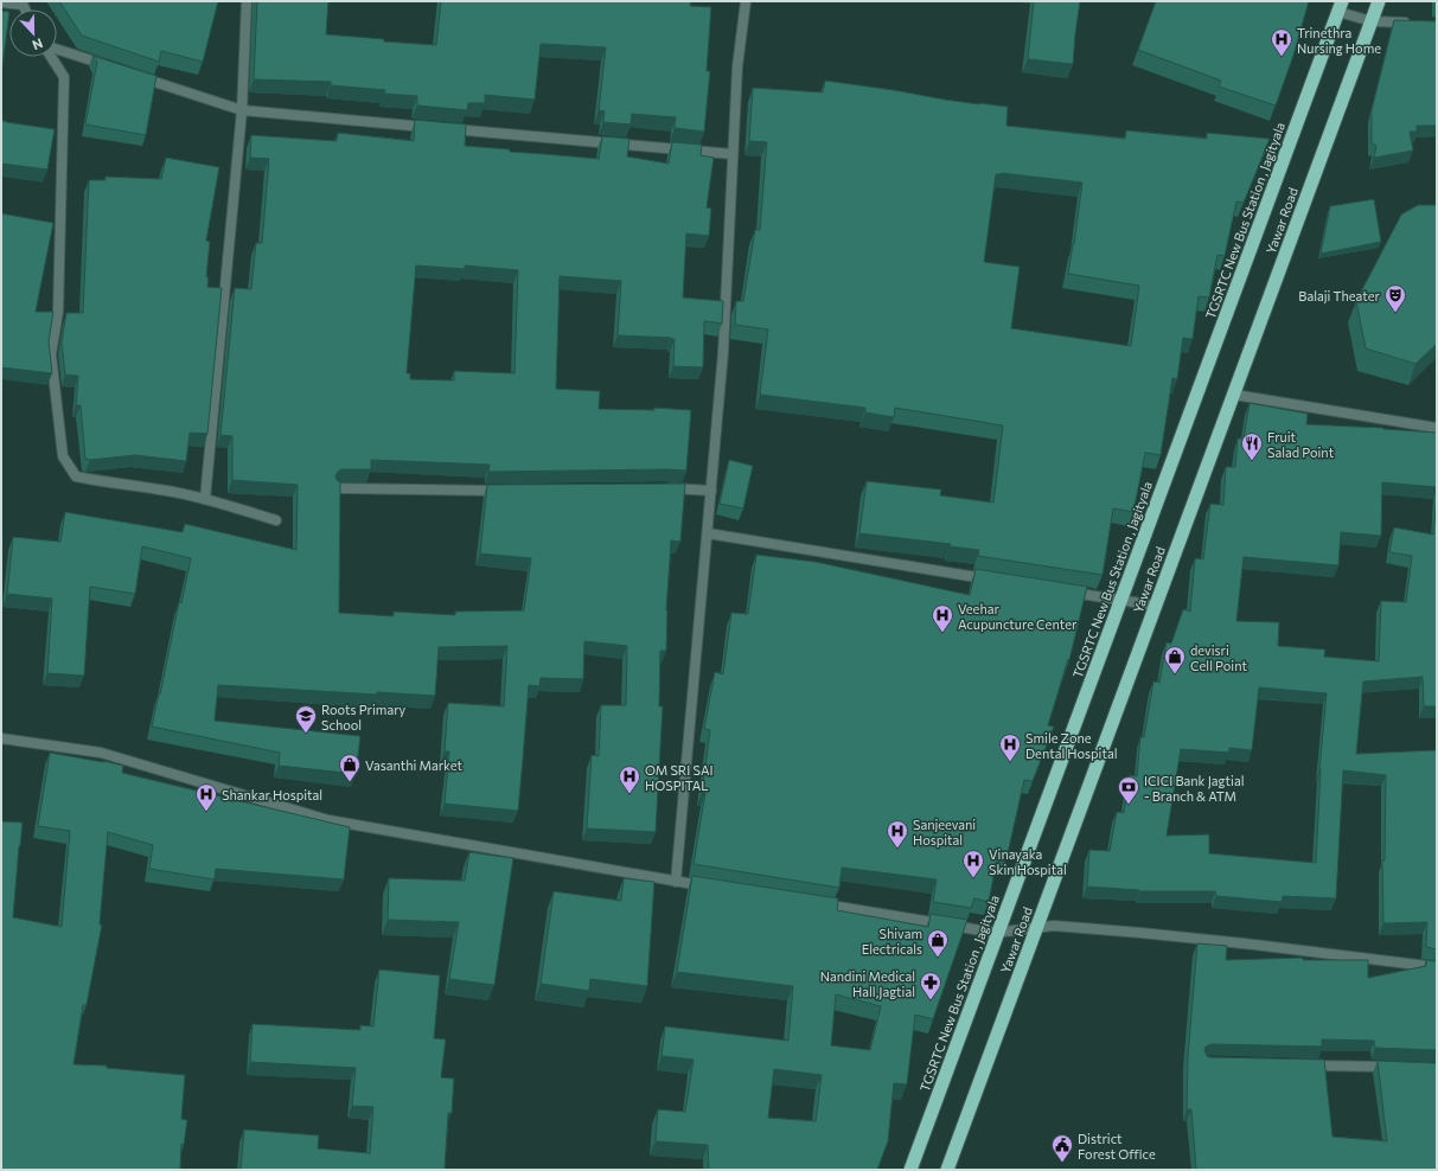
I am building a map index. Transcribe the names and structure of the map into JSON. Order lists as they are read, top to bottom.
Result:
{
  "streets": {
    "highway": ["TGSRTC New Bus Station , Jagityala", "Yawar Road"]
  },
  "places": {
    "hospital": [
      "Trinethra Nursing Home",
      "Veehar Acupuncture Center",
      "Smile Zone Dental Hospital",
      "OM SRI SAI HOSPITAL",
      "Shankar Hospital",
      "Sanjeevani Hospital",
      "Vinayaka Skin Hospital"
    ],
    "theatre": ["Balaji Theater"],
    "restaurant": ["Fruit Salad Point"],
    "shop": ["devisri Cell Point", "Vasanthi Market", "Shivam Electricals"],
    "school or university": ["Roots Primary School"],
    "bank": ["ICICI Bank Jagtial - Branch & ATM"],
    "pharmacy": ["Nandini Medical Hall,Jagtial"],
    "public building": ["District Forest Office"]
  },
  "north": "bottom"
}
